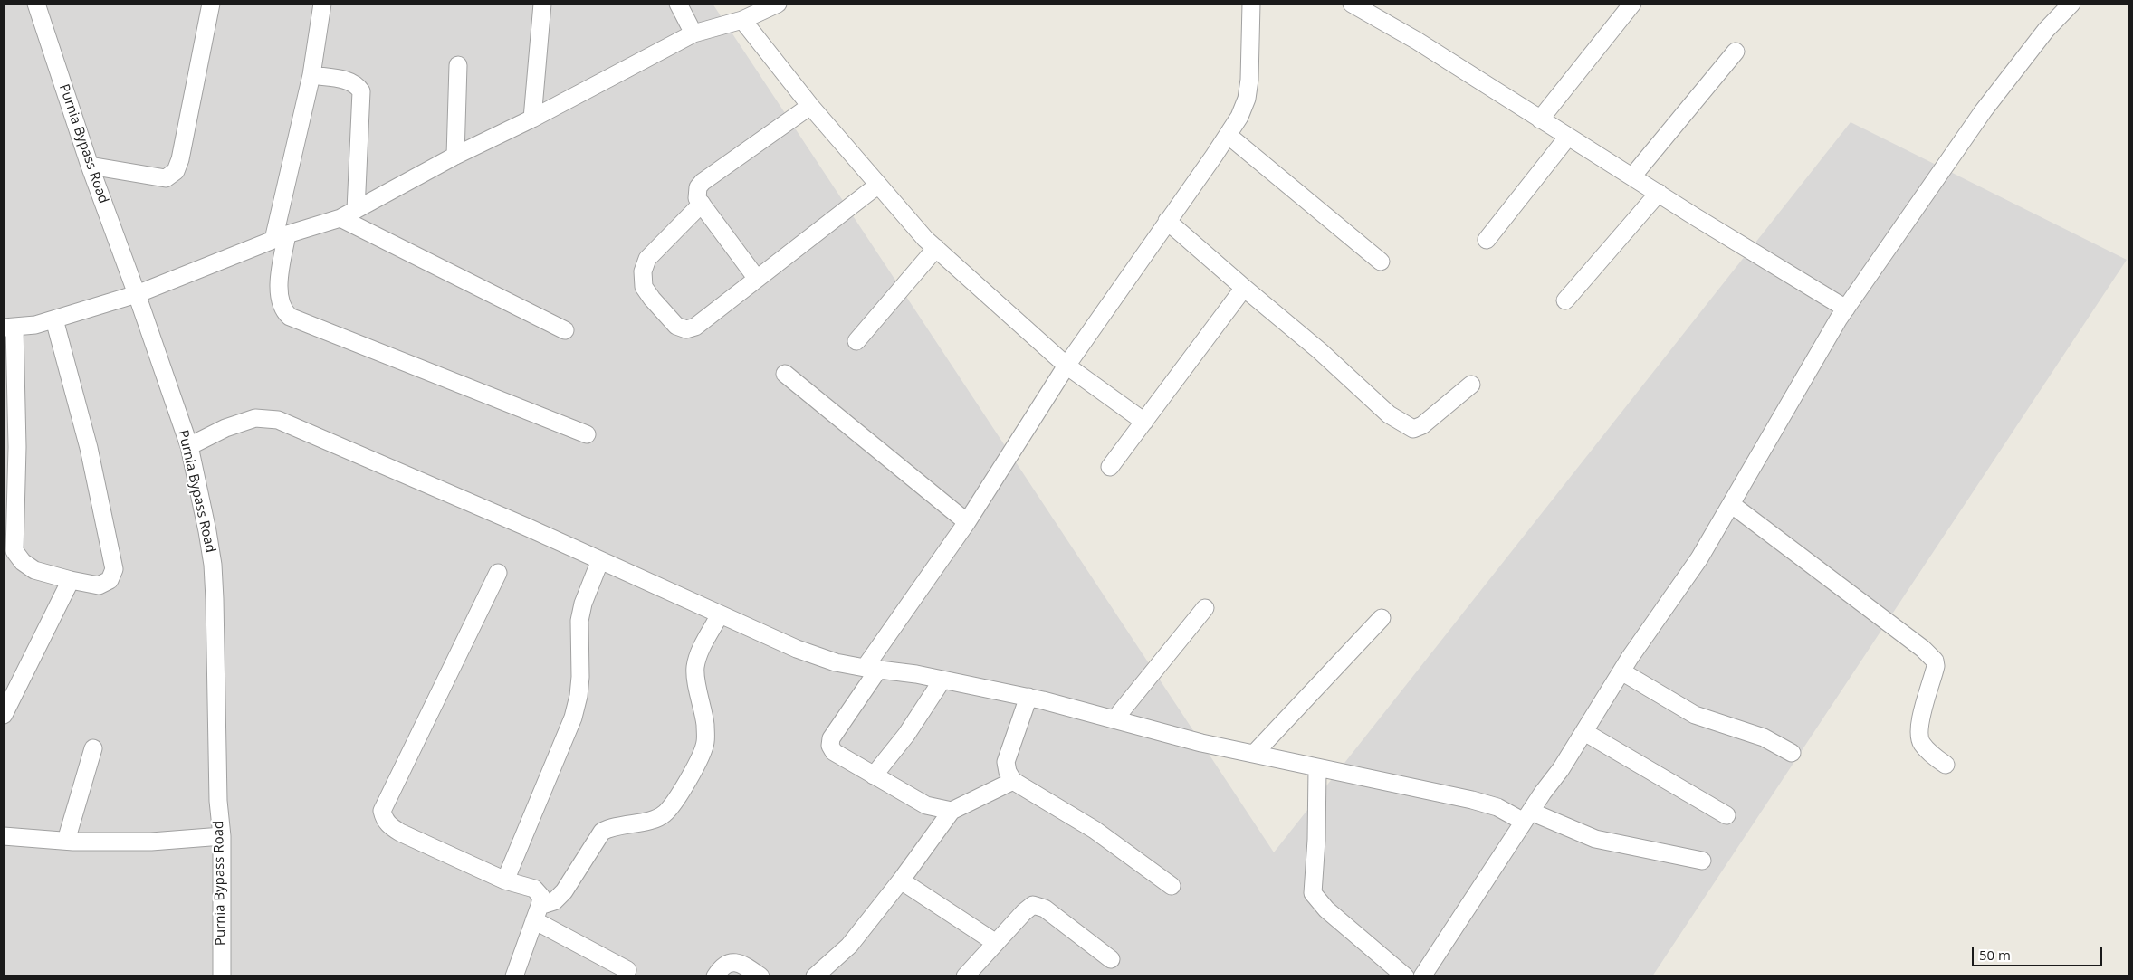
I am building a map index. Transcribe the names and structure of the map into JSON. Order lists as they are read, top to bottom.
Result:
{
  "streets": {
    "street": ["Purnia Bypass Road"]
  },
  "scale_bar": "50 m"
}
